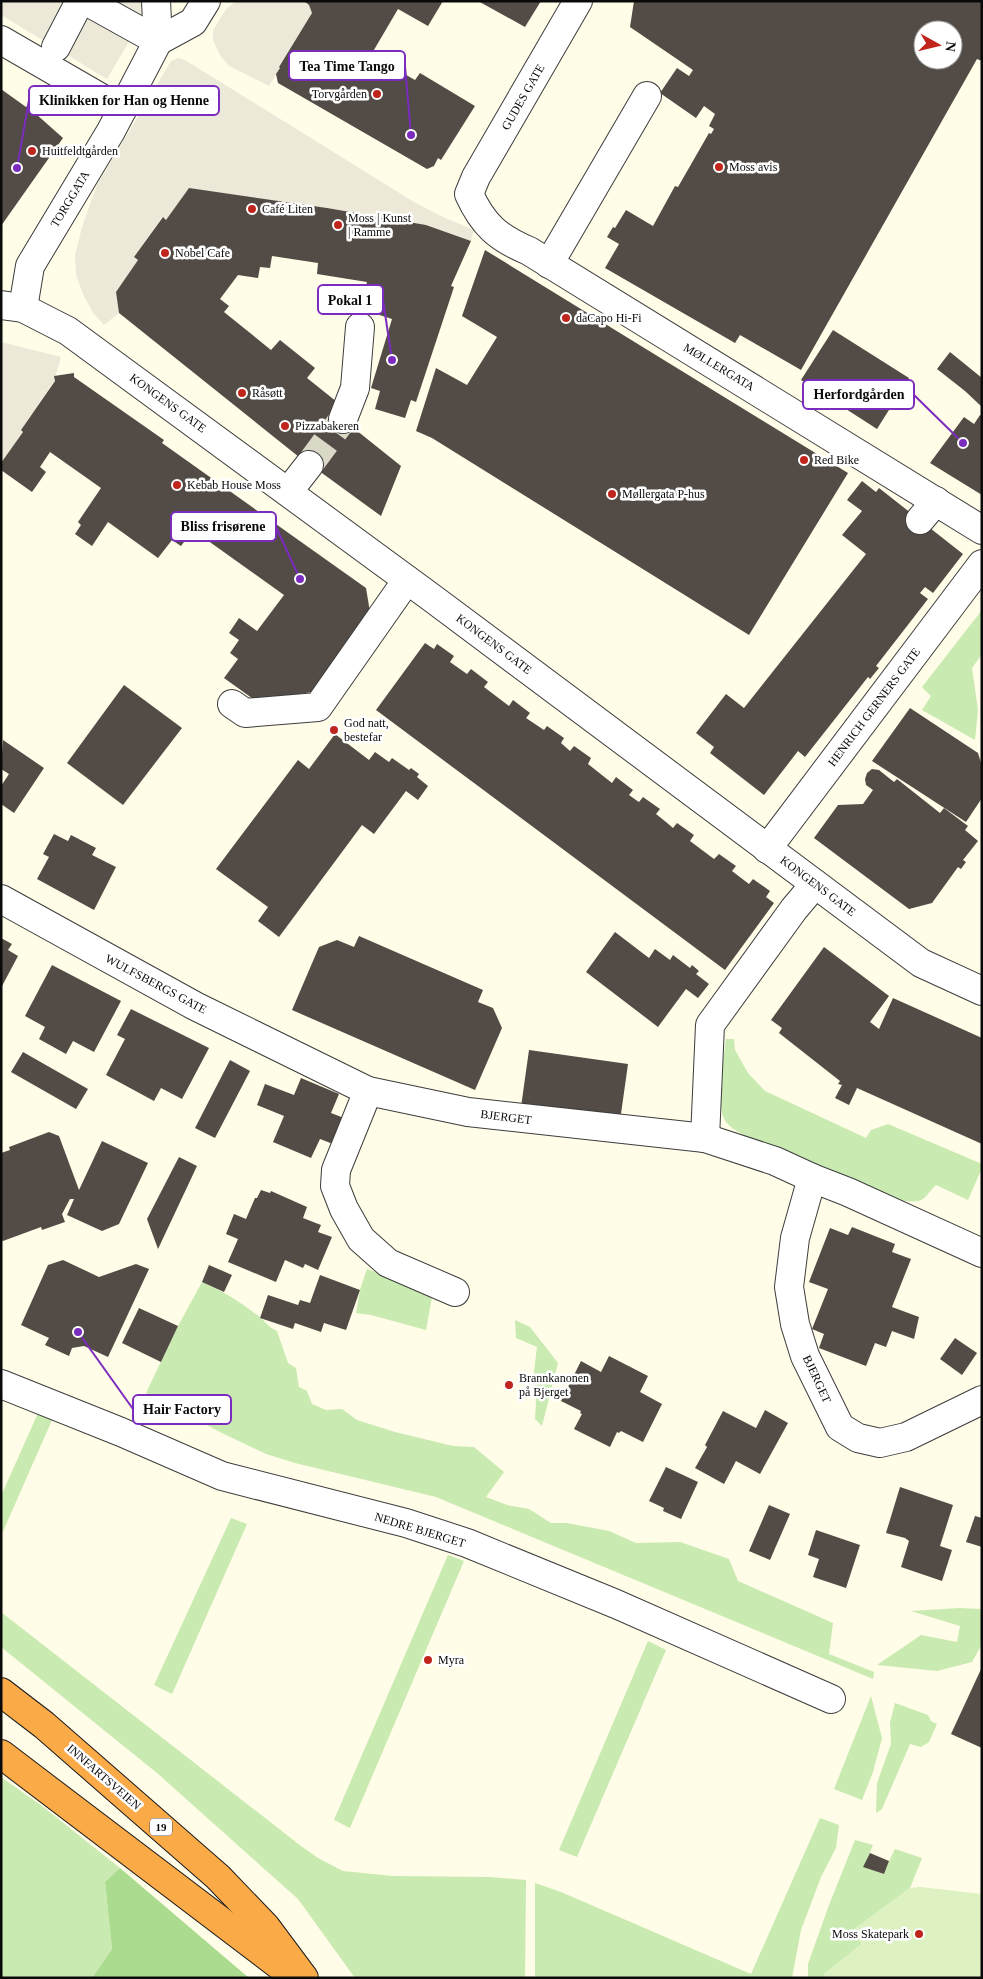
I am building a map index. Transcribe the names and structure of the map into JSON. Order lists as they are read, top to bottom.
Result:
{
  "streets": {
    "highway": ["INNFARTSVEIEN", "19"],
    "street": [
      "GUDES GATE",
      "TORGGATA",
      "MØLLERGATA",
      "KONGENS GATE",
      "HENRICH GERNERS GATE",
      "WULFSBERGS GATE",
      "BJERGET",
      "NEDRE BJERGET"
    ]
  },
  "crossings": [
    ["GUDES GATE", "MØLLERGATA"],
    ["TORGGATA", "KONGENS GATE"],
    ["KONGENS GATE", "HENRICH GERNERS GATE"],
    ["WULFSBERGS GATE", "BJERGET"]
  ],
  "places": [
    "Torvgården",
    "Tea Time Tango",
    "Huitfeldtgården",
    "Moss avis",
    "Klinikken for Han og Henne",
    "Café Liten",
    "Moss | Kunst | Ramme",
    "Nobel Cafe",
    "daCapo Hi-Fi",
    "Pokal 1",
    "Råsøtt",
    "Pizzabakeren",
    "Herfordgården",
    "Red Bike",
    "Kebab House Moss",
    "Møllergata P-hus",
    "Bliss frisørene",
    "God natt, bestefar",
    "Hair Factory",
    "Brannkanonen på Bjerget",
    "Myra",
    "Moss Skatepark"
  ],
  "north": "right"
}
